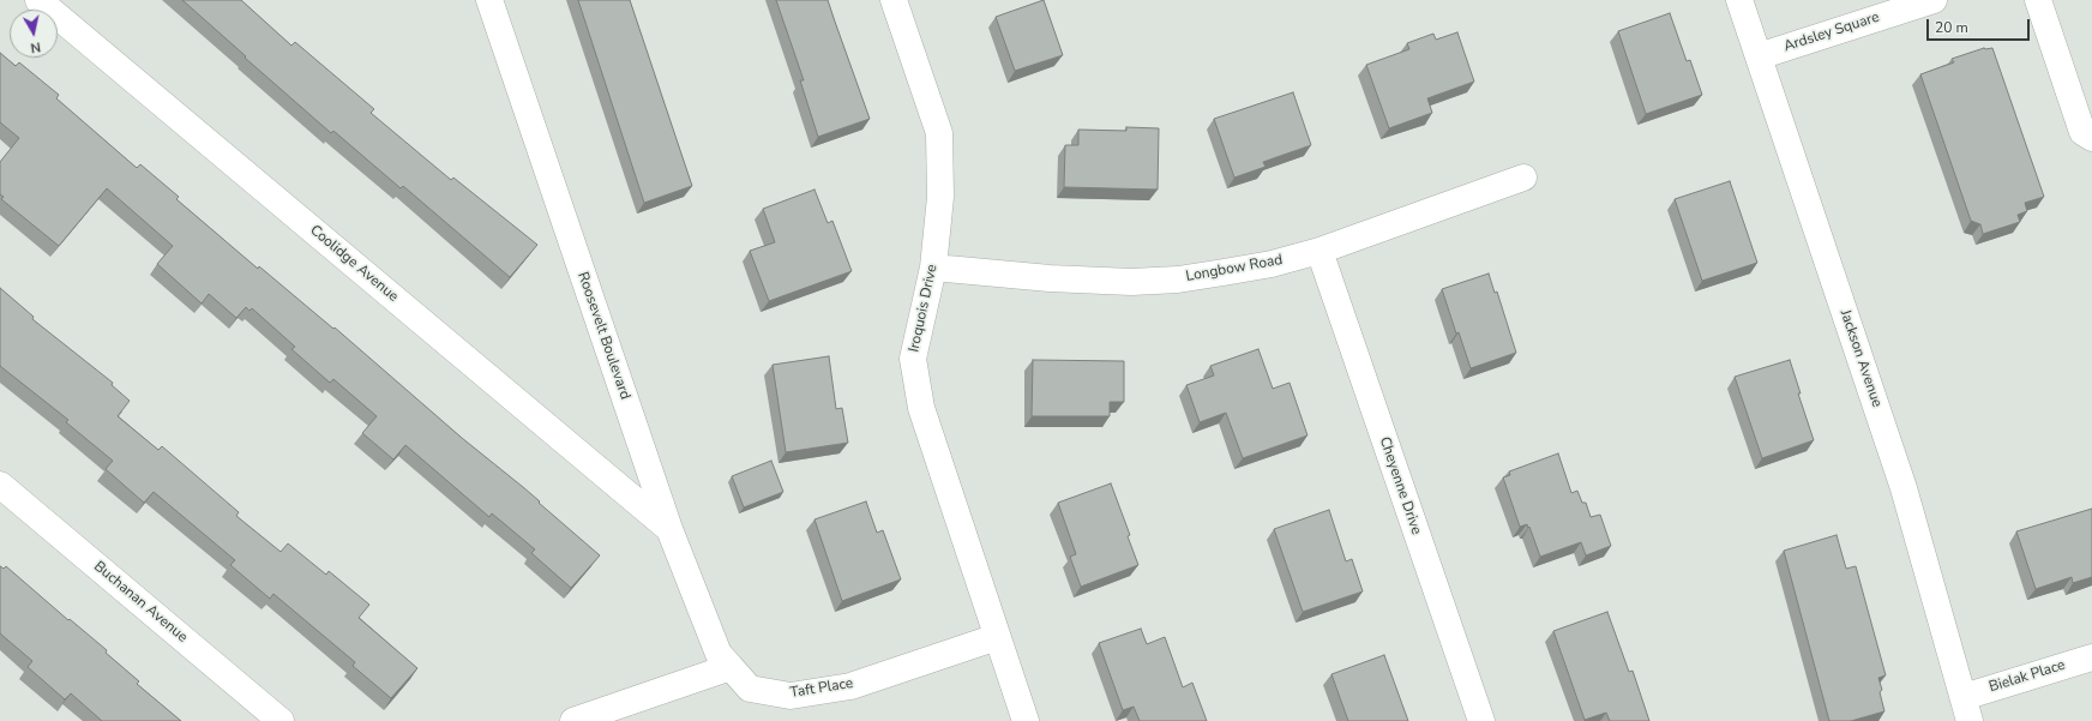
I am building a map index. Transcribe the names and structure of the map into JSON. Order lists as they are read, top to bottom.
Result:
{
  "streets": {
    "street": [
      "Ardsley Square",
      "Coolidge Avenue",
      "Longbow Road",
      "Iroquois Drive",
      "Roosevelt Boulevard",
      "Jackson Avenue",
      "Cheyenne Drive",
      "Buchanan Avenue",
      "Bielak Place",
      "Taft Place"
    ]
  },
  "crossings": [
    ["Ardsley Square", "Jackson Avenue"],
    ["Coolidge Avenue", "Roosevelt Boulevard"],
    ["Longbow Road", "Iroquois Drive"],
    ["Longbow Road", "Cheyenne Drive"],
    ["Iroquois Drive", "Taft Place"],
    ["Roosevelt Boulevard", "Taft Place"],
    ["Jackson Avenue", "Bielak Place"]
  ],
  "scale_bar": "20 m",
  "north": "bottom"
}
